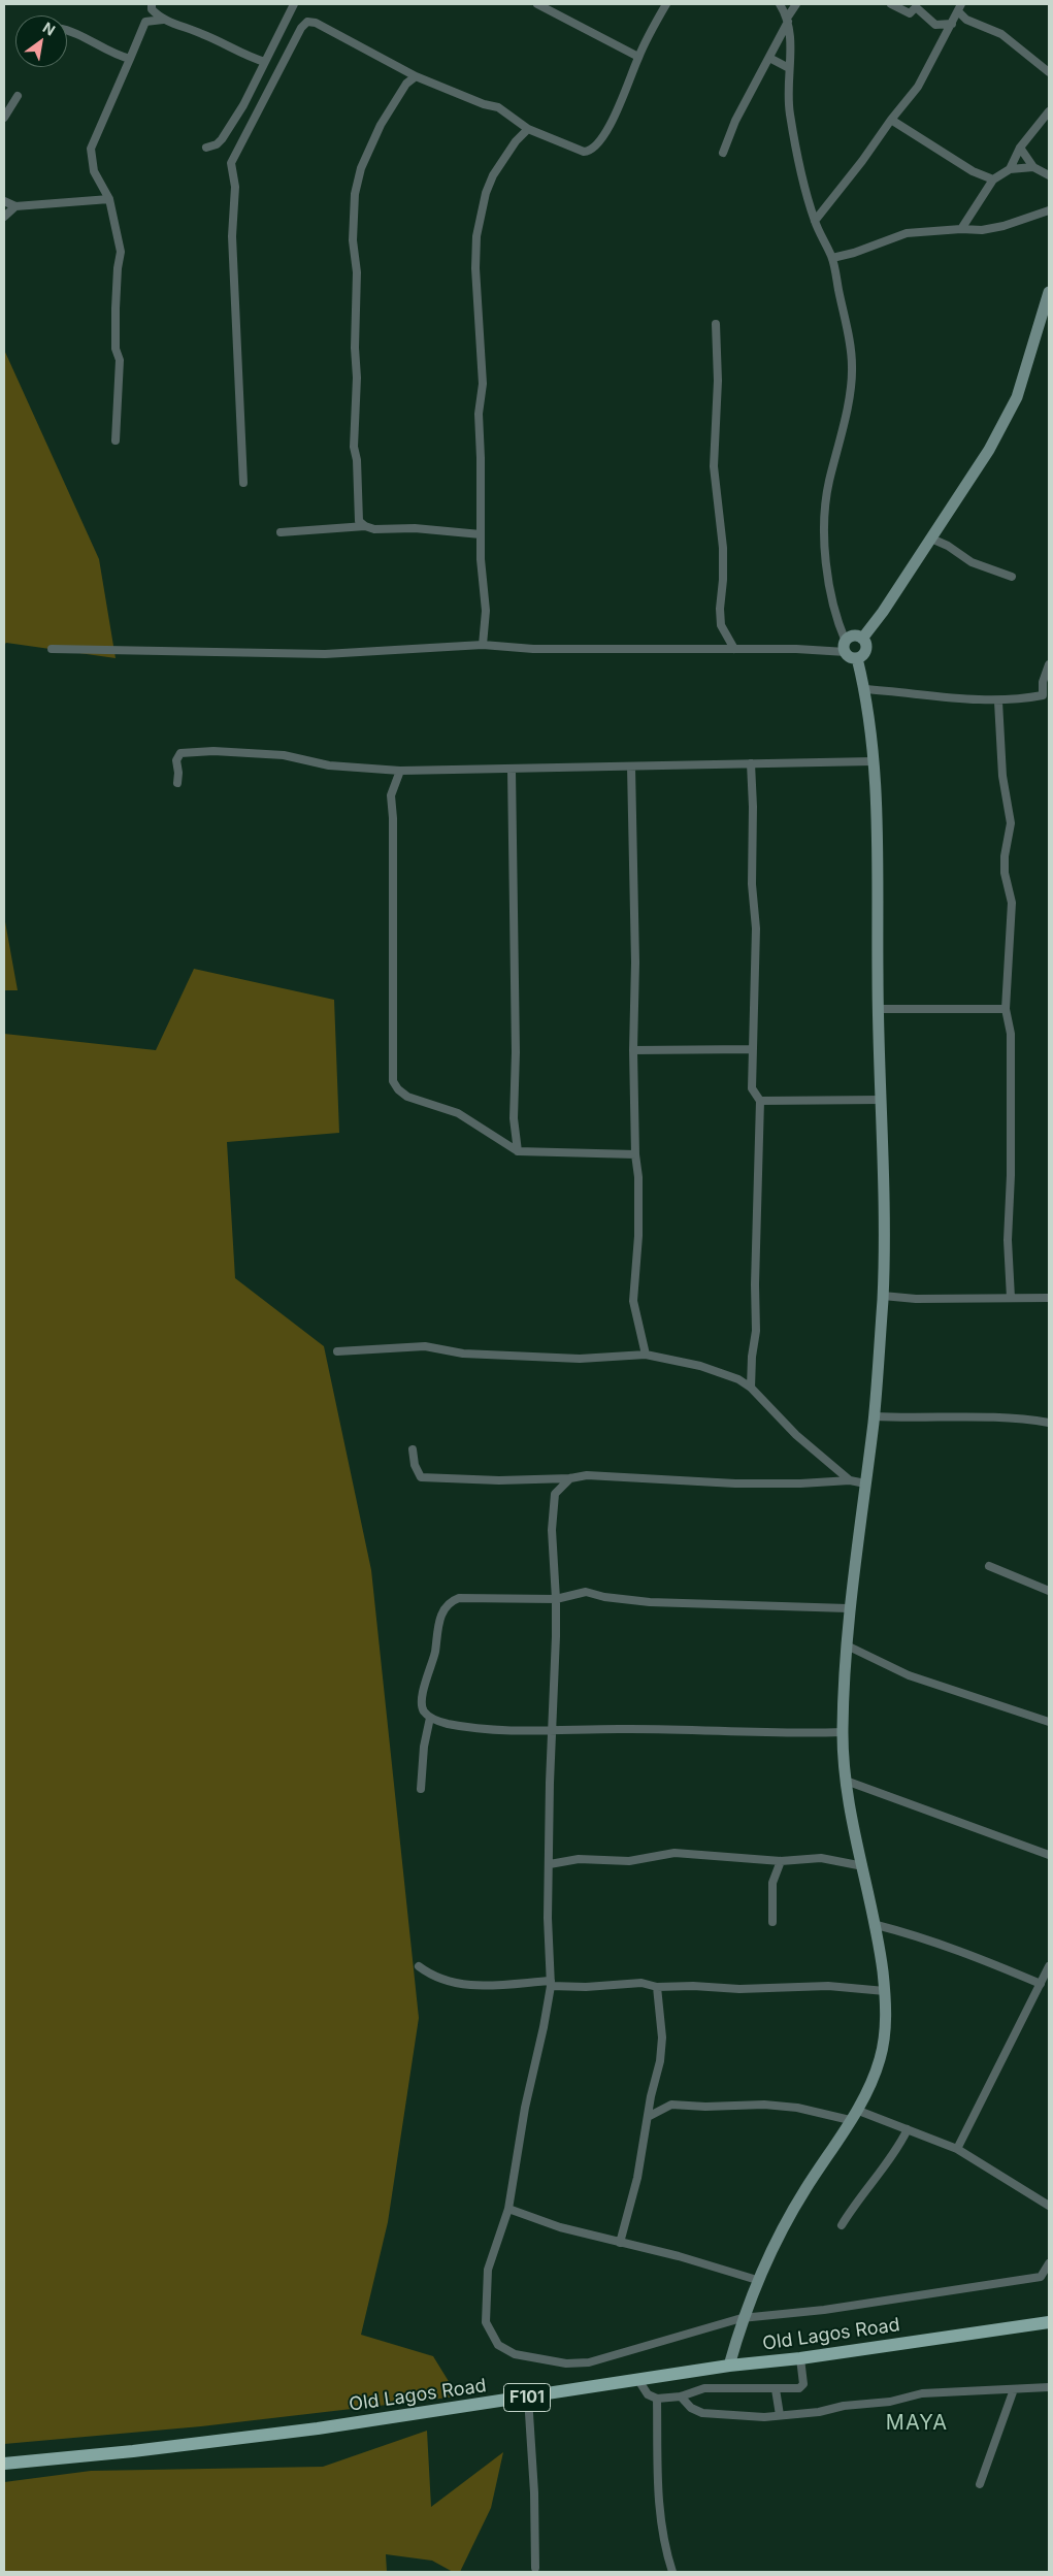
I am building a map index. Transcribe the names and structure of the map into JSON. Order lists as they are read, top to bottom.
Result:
{
  "streets": {
    "main road": ["Old Lagos Road", "F101"]
  },
  "districts": ["MAYA"],
  "north": "top right"
}
